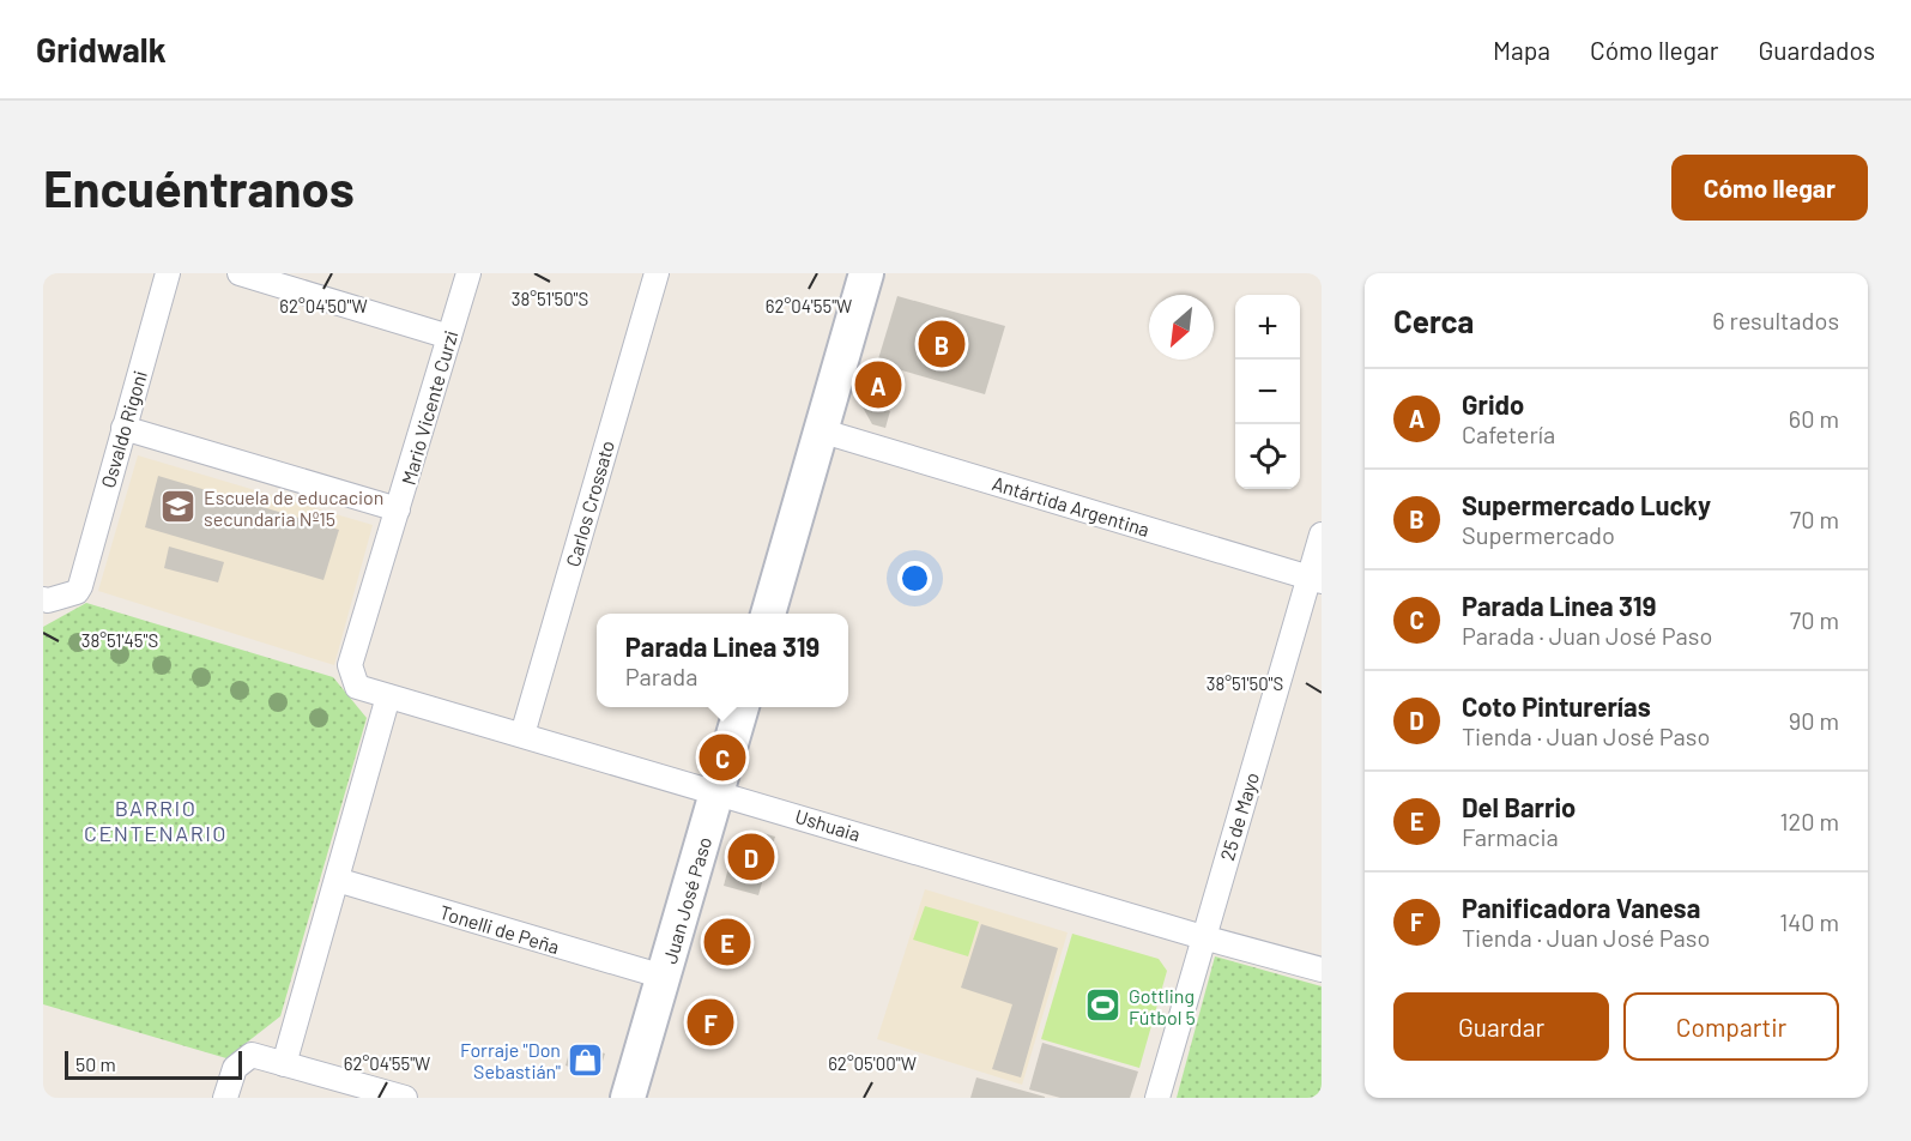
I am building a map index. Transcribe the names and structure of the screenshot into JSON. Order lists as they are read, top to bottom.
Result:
{
  "streets": {
    "main road": ["Juan José Paso"],
    "street": [
      "Mario Vicente Curzi",
      "Osvaldo Rigoni",
      "Carlos Crossato",
      "Antártida Argentina",
      "25 de Mayo",
      "Ushuaia",
      "Tonelli de Peña"
    ]
  },
  "crossings": [
    ["Mario Vicente Curzi", "Ushuaia"],
    ["Carlos Crossato", "Ushuaia"],
    ["Antártida Argentina", "25 de Mayo"],
    ["25 de Mayo", "Ushuaia"],
    ["Ushuaia", "Juan José Paso"],
    ["Juan José Paso", "Tonelli de Peña"]
  ],
  "districts": ["BARRIO CENTENARIO"],
  "places": {
    "school or university": ["Escuela de educacion secundaria Nº15"],
    "sports": ["Gottling Fútbol 5"],
    "shop": ["Forraje \"Don Sebastián\""]
  },
  "scale_bar": "50 m",
  "north": "bottom left",
  "page": {
    "header": "Gridwalk",
    "nav": ["Mapa", "Cómo llegar", "Guardados"],
    "buttons": [
      "Cómo llegar",
      ["Guardar", "Compartir"]
    ],
    "title": "Encuéntranos",
    "heading": ["Cerca", "6 resultados"],
    "map_buttons": ["+", "−"],
    "pins": [
      "B",
      "A",
      "C",
      "D",
      "E",
      "F"
    ],
    "list": [
      {
        "mark": "A",
        "name": "Grido",
        "note": "Cafetería",
        "value": "60 m"
      },
      {
        "mark": "B",
        "name": "Supermercado Lucky",
        "note": "Supermercado",
        "value": "70 m"
      },
      {
        "mark": "C",
        "name": "Parada Linea 319",
        "note": "Parada · Juan José Paso",
        "value": "70 m"
      },
      {
        "mark": "D",
        "name": "Coto Pinturerías",
        "note": "Tienda · Juan José Paso",
        "value": "90 m"
      },
      {
        "mark": "E",
        "name": "Del Barrio",
        "note": "Farmacia",
        "value": "120 m"
      },
      {
        "mark": "F",
        "name": "Panificadora Vanesa",
        "note": "Tienda · Juan José Paso",
        "value": "140 m"
      }
    ],
    "popup": ["Parada Linea 319", "Parada"],
    "scale": "50 m"
  },
  "coordinates": [
    "38°51'50\"S",
    "62°04'50\"W",
    "62°04'55\"W",
    "38°51'45\"S",
    "62°05'00\"W"
  ]
}
